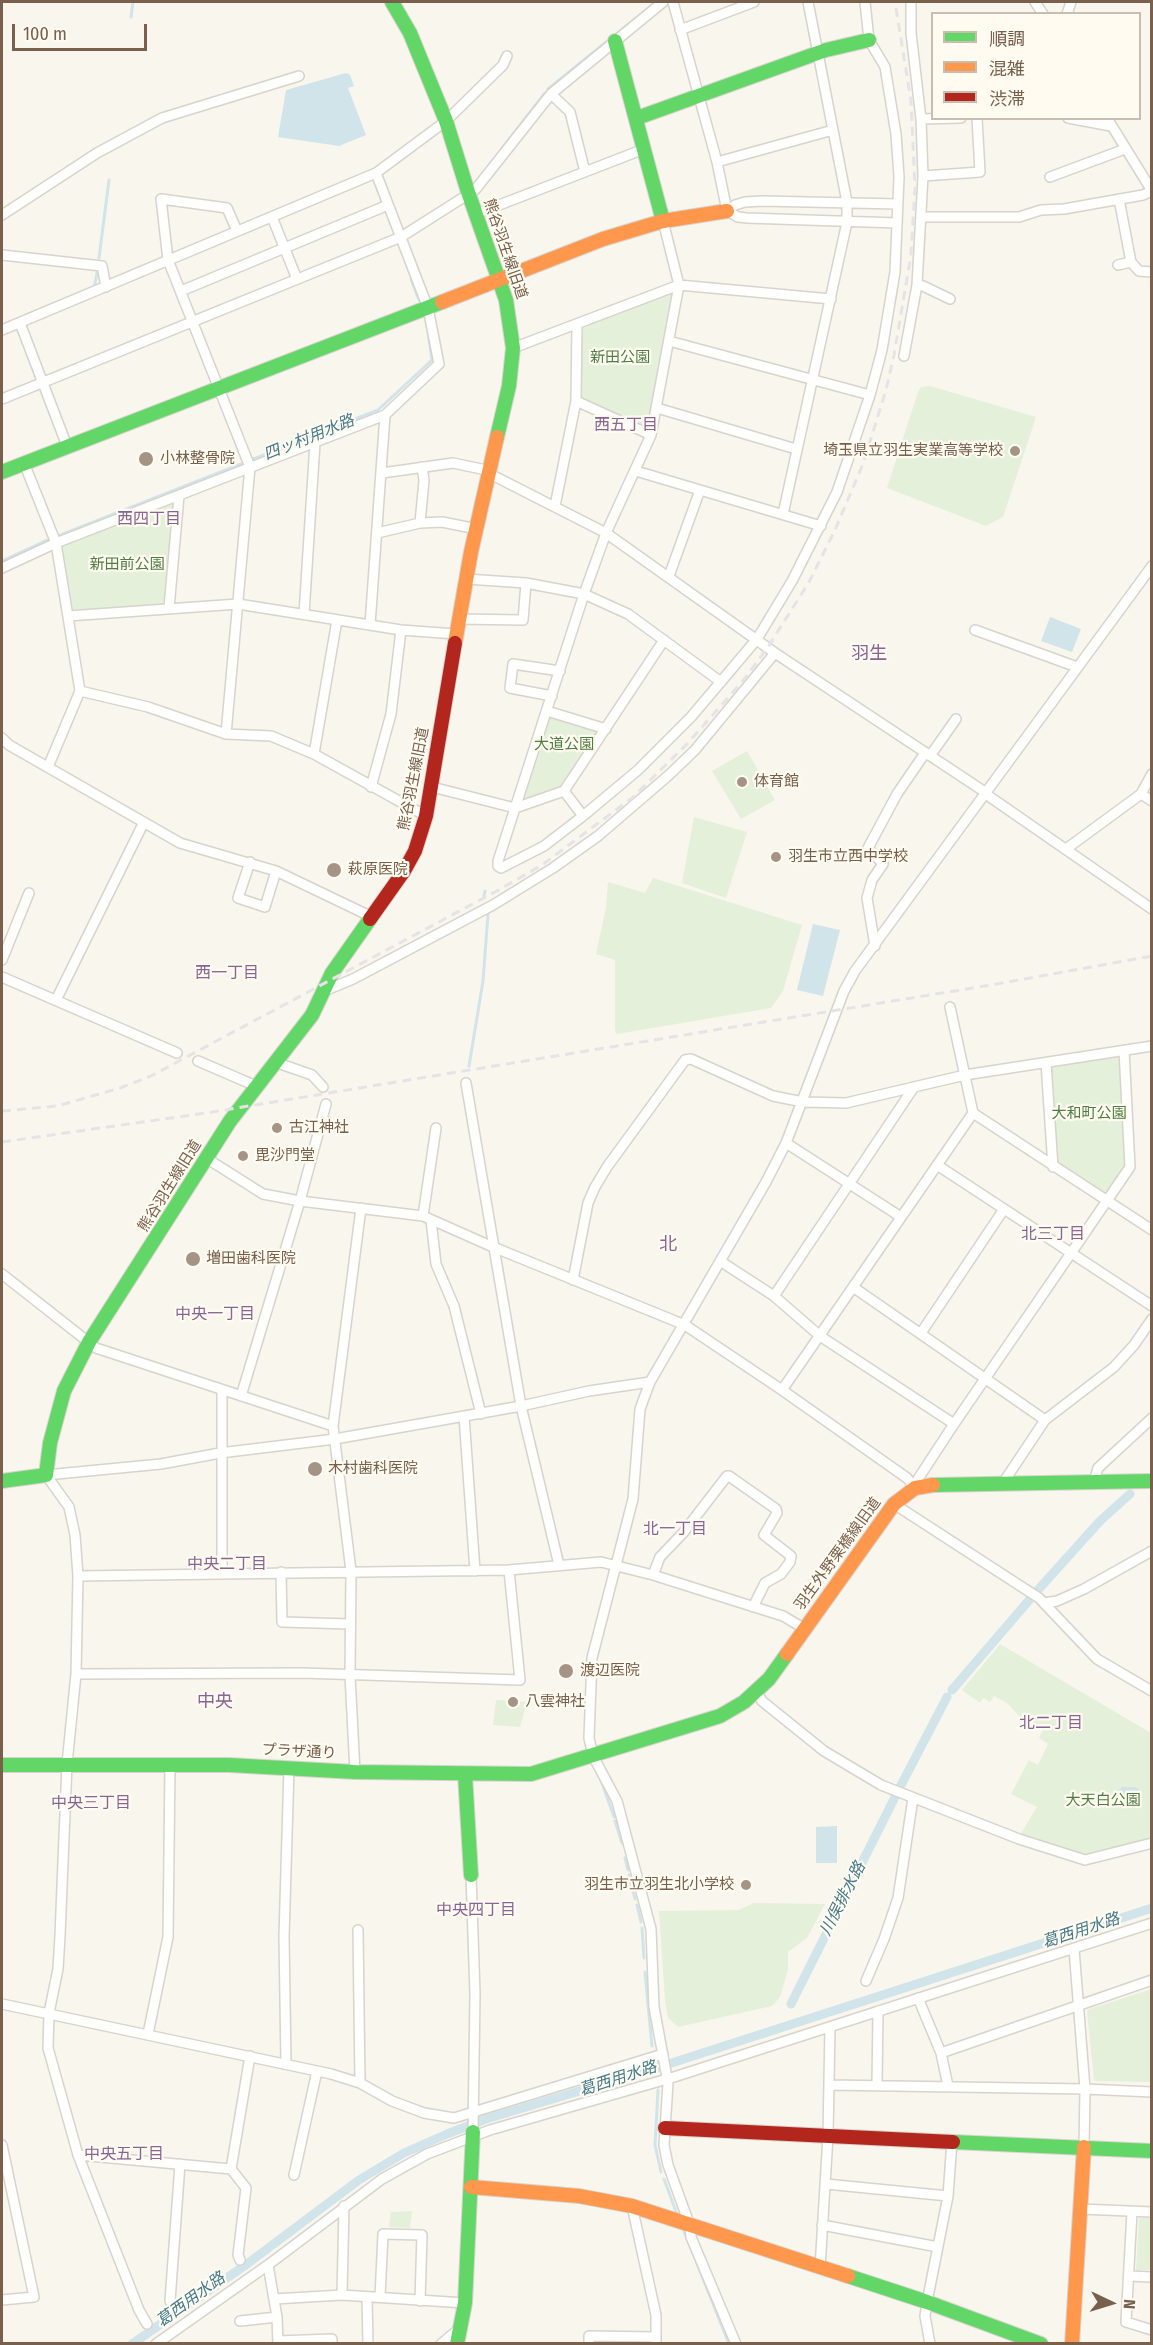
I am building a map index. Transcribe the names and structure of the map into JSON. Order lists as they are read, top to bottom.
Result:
{
  "streets": {
    "street": ["熊谷羽生線旧道", "羽生外野栗橋線旧道", "プラザ通り"]
  },
  "crossings": [
    ["羽生外野栗橋線旧道", "プラザ通り"]
  ],
  "districts": [
    "西五丁目",
    "西四丁目",
    "羽生",
    "西一丁目",
    "北三丁目",
    "北",
    "中央一丁目",
    "北一丁目",
    "中央二丁目",
    "中央",
    "北二丁目",
    "中央三丁目",
    "中央四丁目",
    "中央五丁目"
  ],
  "water": ["四ッ村用水路", "川俣排水路", "葛西用水路"],
  "parks": [
    "新田公園",
    "新田前公園",
    "大道公園",
    "大和町公園",
    "大天白公園"
  ],
  "places": [
    "埼玉県立羽生実業高等学校",
    "小林整骨院",
    "体育館",
    "羽生市立西中学校",
    "萩原医院",
    "古江神社",
    "毘沙門堂",
    "増田歯科医院",
    "木村歯科医院",
    "渡辺医院",
    "八雲神社",
    "羽生市立羽生北小学校"
  ],
  "legend": ["順調", "混雑", "渋滞"],
  "scale_bar": "100 m",
  "north": "right"
}
